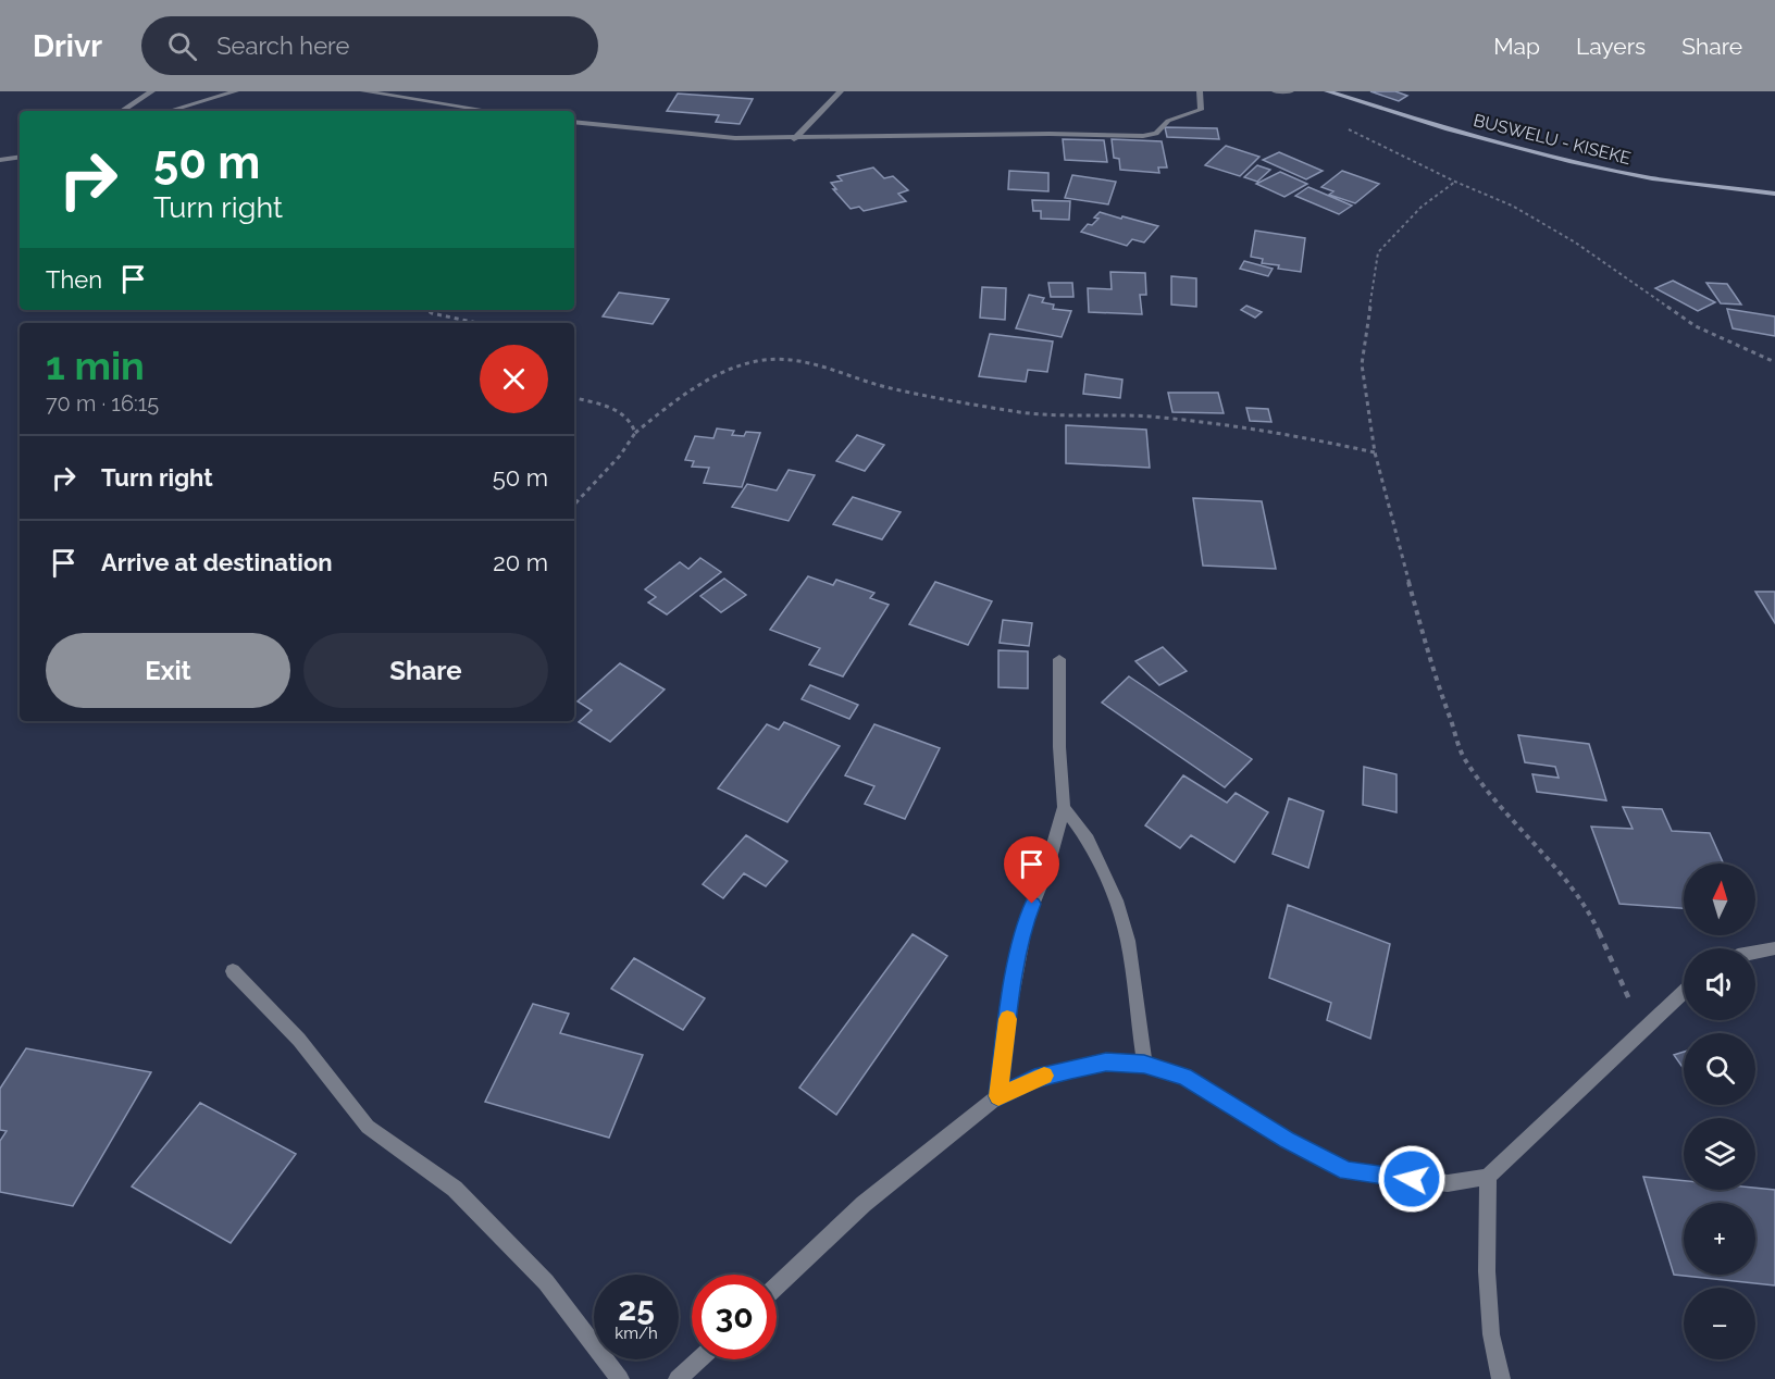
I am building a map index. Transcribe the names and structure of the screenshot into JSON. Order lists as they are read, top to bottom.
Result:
{
  "streets": {
    "main road": ["BUSWELU - KISEKE"]
  },
  "north": "top",
  "page": {
    "header": "Drivr",
    "search": "Search here",
    "nav": ["Map", "Layers", "Share"],
    "turn": ["50 m", "Turn right"],
    "then": "Then",
    "heading": ["1 min", "70 m · 16:15"],
    "list": [
      {
        "name": "Turn right",
        "value": "50 m"
      },
      {
        "name": "Arrive at destination",
        "value": "20 m"
      }
    ],
    "buttons": ["Exit", "Share"],
    "map_buttons": ["+", "−"],
    "speed": "25 km/h",
    "limit": "30"
  }
}
